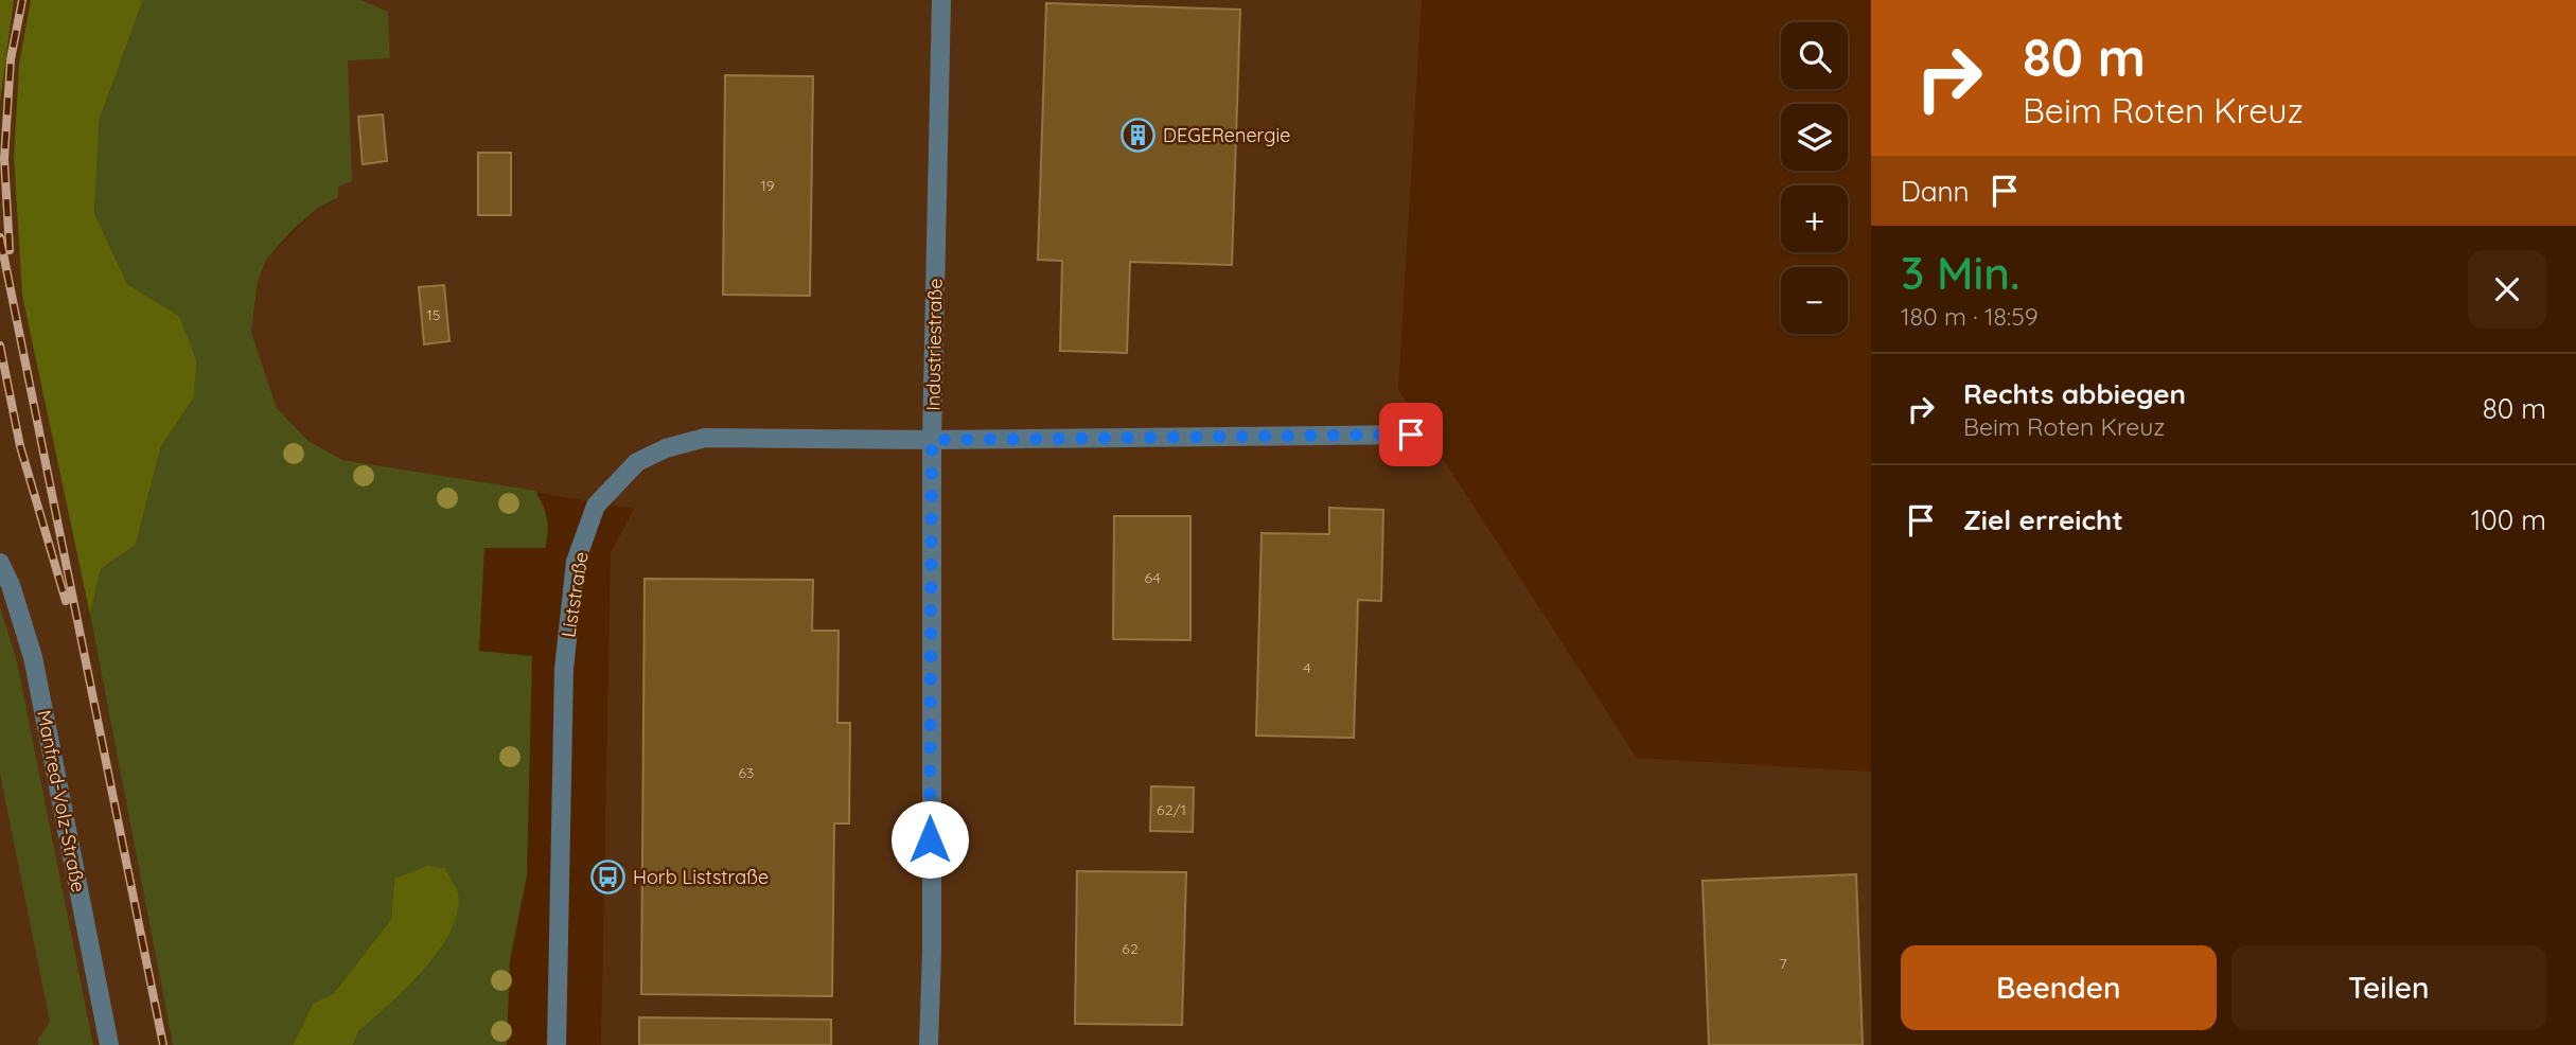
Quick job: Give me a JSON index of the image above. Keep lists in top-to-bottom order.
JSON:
{
  "streets": {
    "street": ["Industriestraße", "Liststraße", "Manfred-Volz-Straße"]
  },
  "crossings": [
    ["Industriestraße", "Liststraße"]
  ],
  "places": {
    "building": ["DEGERenergie"],
    "bus stop": ["Horb Liststraße"]
  },
  "house_numbers": [
    "19",
    "15",
    "64",
    "4",
    "63",
    "62/1",
    "62",
    "7"
  ],
  "page": {
    "turn": ["80 m", "Beim Roten Kreuz"],
    "map_buttons": ["+", "−"],
    "then": "Dann",
    "heading": ["3 Min.", "180 m · 18:59"],
    "list": [
      {
        "name": "Rechts abbiegen",
        "note": "Beim Roten Kreuz",
        "value": "80 m"
      },
      {
        "name": "Ziel erreicht",
        "value": "100 m"
      }
    ],
    "buttons": ["Beenden", "Teilen"]
  }
}
